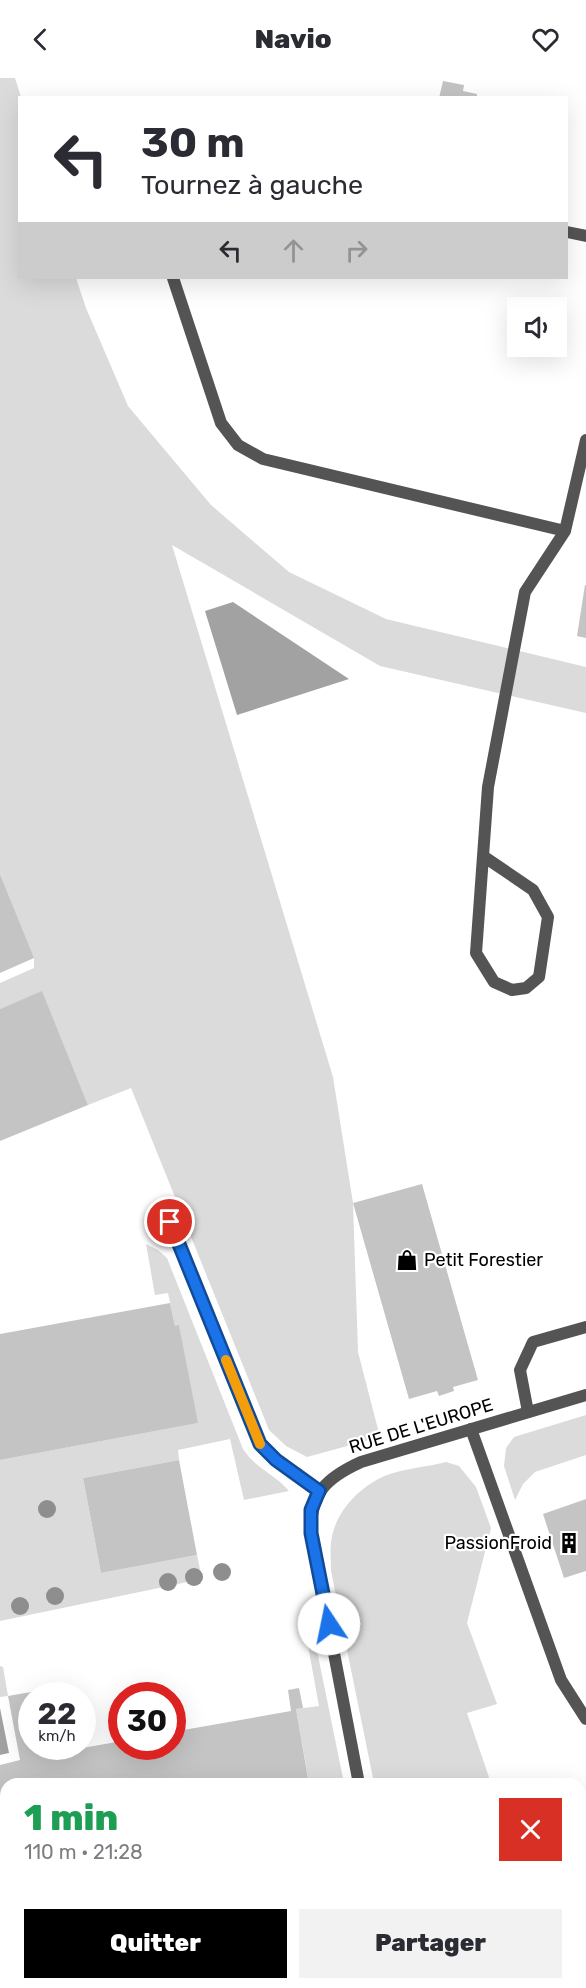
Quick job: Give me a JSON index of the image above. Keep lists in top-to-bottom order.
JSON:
{
  "streets": {
    "street": ["RUE DE L'EUROPE"]
  },
  "places": {
    "shop": ["Petit Forestier"],
    "building": ["PassionFroid"]
  },
  "page": {
    "header": "Navio",
    "turn": ["30 m", "Tournez à gauche"],
    "speed": "22 km/h",
    "limit": "30",
    "heading": ["1 min", "110 m · 21:28"],
    "buttons": ["Quitter", "Partager"]
  }
}
